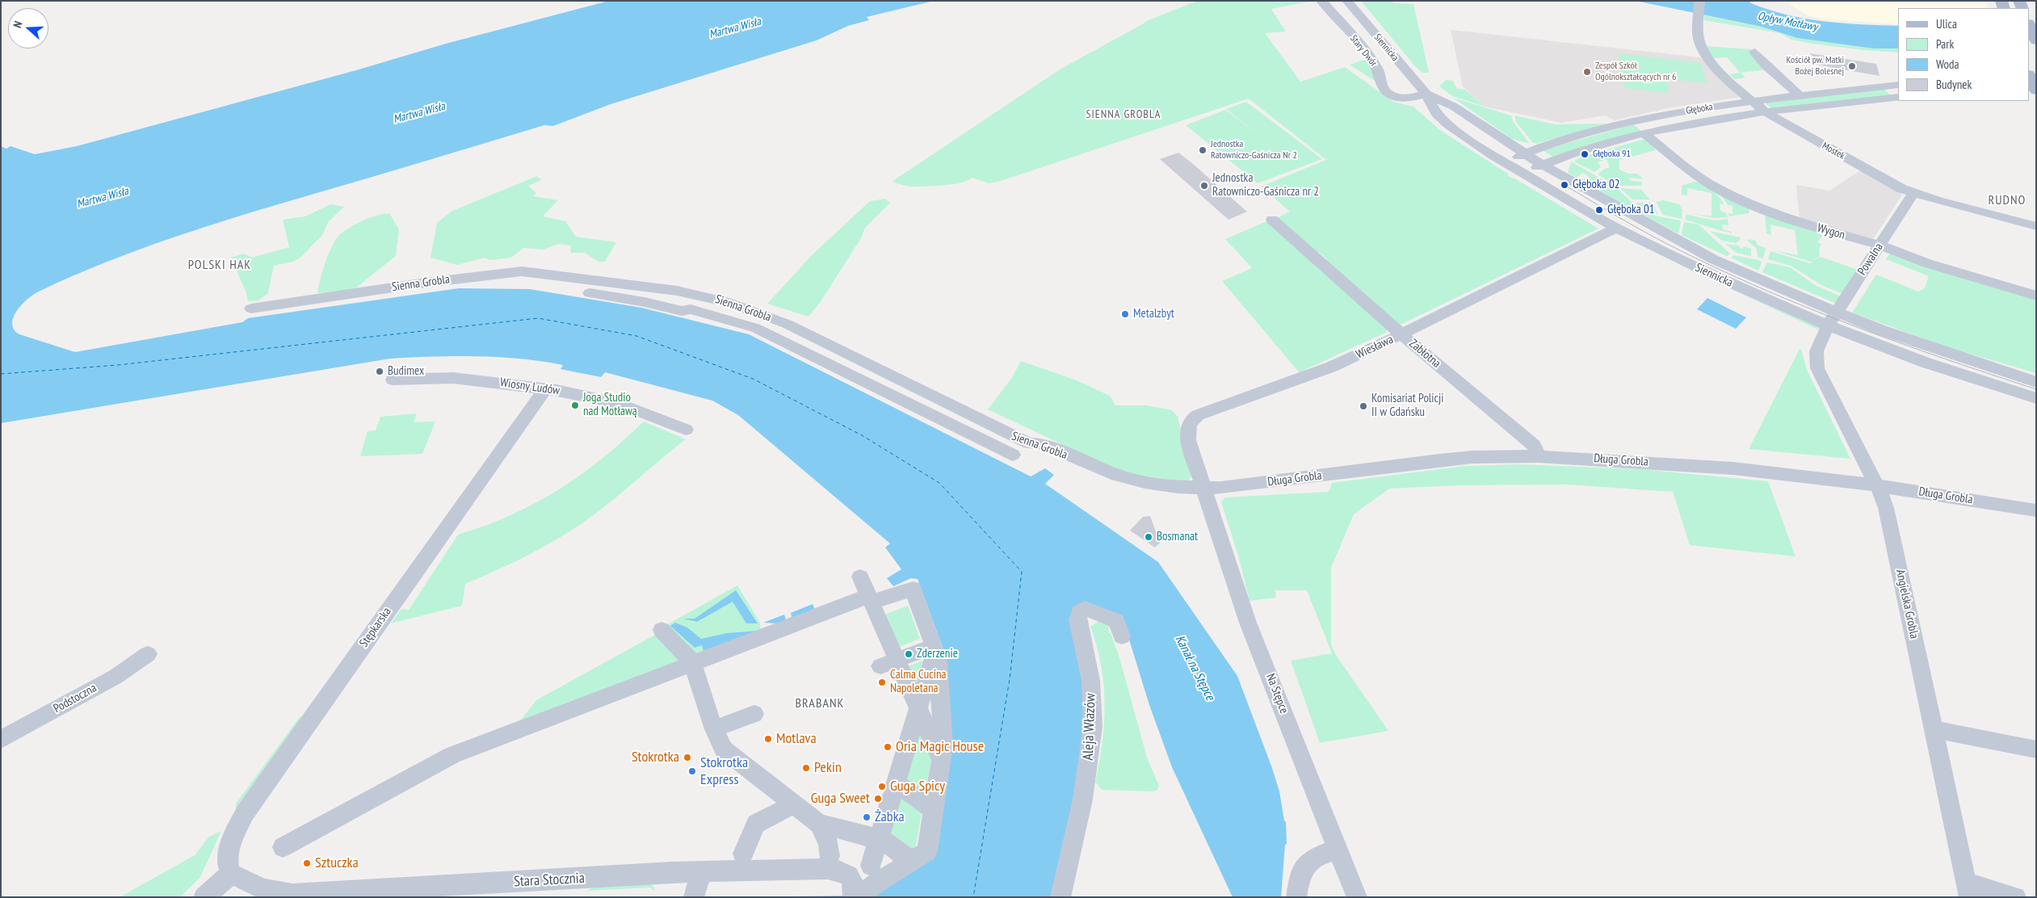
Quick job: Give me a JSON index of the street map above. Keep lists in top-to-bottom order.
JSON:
{
  "streets": {
    "street": [
      "Siennicka",
      "Stary Dwór",
      "Głęboka",
      "Mostek",
      "Wygon",
      "Powalna",
      "Sienna Grobla",
      "Wiesława",
      "Zabłotna",
      "Wiosny Ludów",
      "Długa Grobla",
      "Angielska Grobla",
      "Stępkarska",
      "Na Stępce",
      "Podstoczna",
      "Aleja Włazów",
      "Stara Stocznia"
    ]
  },
  "crossings": [
    ["Siennicka", "Stary Dwór"],
    ["Siennicka", "Głęboka"],
    ["Siennicka", "Powalna"],
    ["Siennicka", "Wiesława"],
    ["Siennicka", "Angielska Grobla"],
    ["Głęboka", "Mostek"],
    ["Głęboka", "Wygon"],
    ["Mostek", "Powalna"],
    ["Wygon", "Powalna"],
    ["Powalna", "Angielska Grobla"],
    ["Sienna Grobla", "Wiesława"],
    ["Sienna Grobla", "Długa Grobla"],
    ["Sienna Grobla", "Na Stępce"],
    ["Wiesława", "Zabłotna"],
    ["Wiesława", "Długa Grobla"],
    ["Wiesława", "Na Stępce"],
    ["Zabłotna", "Długa Grobla"],
    ["Wiosny Ludów", "Stępkarska"],
    ["Długa Grobla", "Angielska Grobla"],
    ["Długa Grobla", "Na Stępce"],
    ["Stępkarska", "Stara Stocznia"]
  ],
  "districts": [
    "SIENNA GROBLA",
    "RUDNO",
    "POLSKI HAK",
    "BRABANK"
  ],
  "water": ["Opływ Motławy", "Martwa Wisła", "Kanał na Stępce"],
  "places": [
    "Kościół pw. Matki Bożej Bolesnej",
    "Zespół Szkół Ogólnokształcących nr 6",
    "Jednostka Ratowniczo-Gaśnicza Nr 2",
    "Głęboka 91",
    "Głęboka 02",
    "Jednostka Ratowniczo-Gaśnicza nr 2",
    "Głęboka 01",
    "Metalzbyt",
    "Budimex",
    "Joga Studio nad Motławą",
    "Komisariat Policji II w Gdańsku",
    "Bosmanat",
    "Zderzenie",
    "Calma Cucina Napoletana",
    "Motlava",
    "Oria Magic House",
    "Stokrotka",
    "Pekin",
    "Stokrotka Express",
    "Guga Spicy",
    "Guga Sweet",
    "Żabka",
    "Sztuczka"
  ],
  "legend": [
    "Ulica",
    "Park",
    "Woda",
    "Budynek"
  ],
  "north": "left"
}
